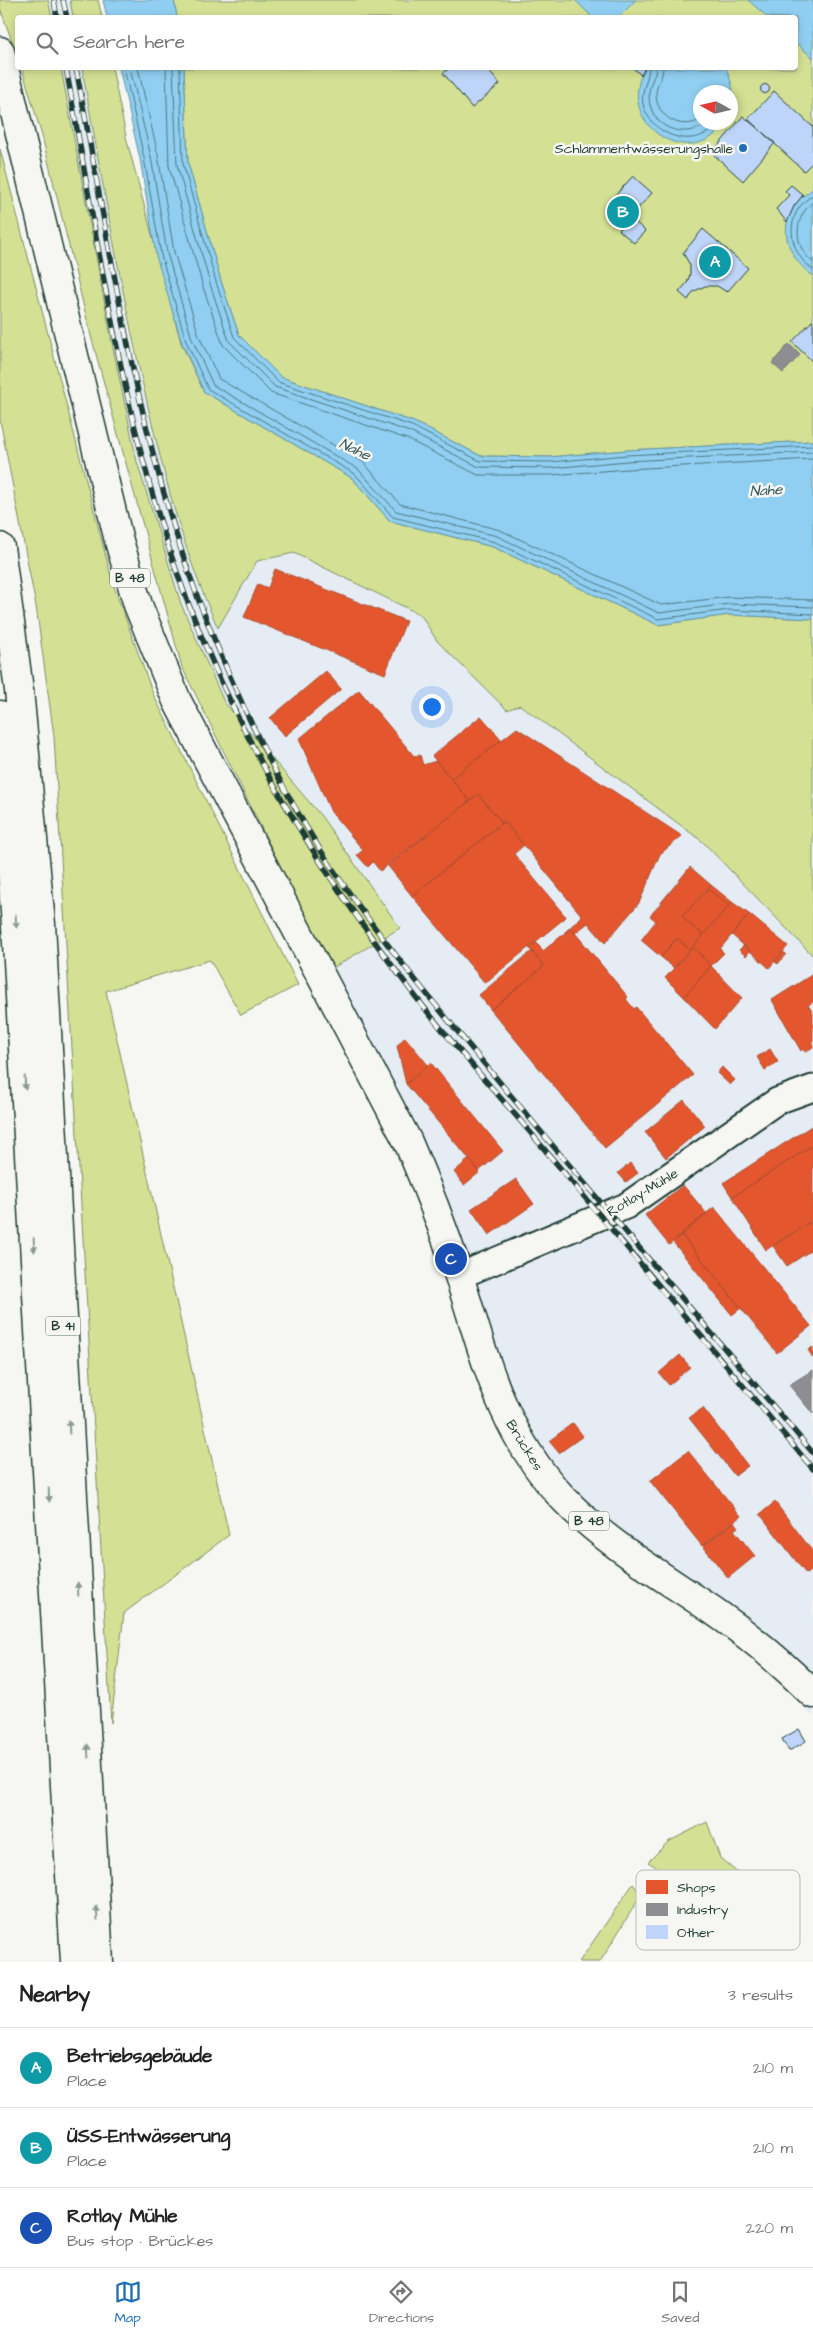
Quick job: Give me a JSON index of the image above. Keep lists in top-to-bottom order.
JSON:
{
  "streets": {
    "main road": ["B 48", "B 41", "Brückes"],
    "street": ["Rotlay-Mühle"]
  },
  "crossings": [
    ["Rotlay-Mühle", "Brückes"]
  ],
  "water": ["Nahe"],
  "places": ["Schlammentwässerungshalle"],
  "legend": ["Shops", "Industry", "Other"],
  "north": "left",
  "page": {
    "search": "Search here",
    "pins": ["B", "A", "C"],
    "heading": ["Nearby", "3 results"],
    "list": [
      {
        "mark": "A",
        "name": "Betriebsgebäude",
        "note": "Place",
        "value": "210 m"
      },
      {
        "mark": "B",
        "name": "ÜSS-Entwässerung",
        "note": "Place",
        "value": "210 m"
      },
      {
        "mark": "C",
        "name": "Rotlay Mühle",
        "note": "Bus stop · Brückes",
        "value": "220 m"
      }
    ],
    "nav": ["Map", "Directions", "Saved"]
  }
}
